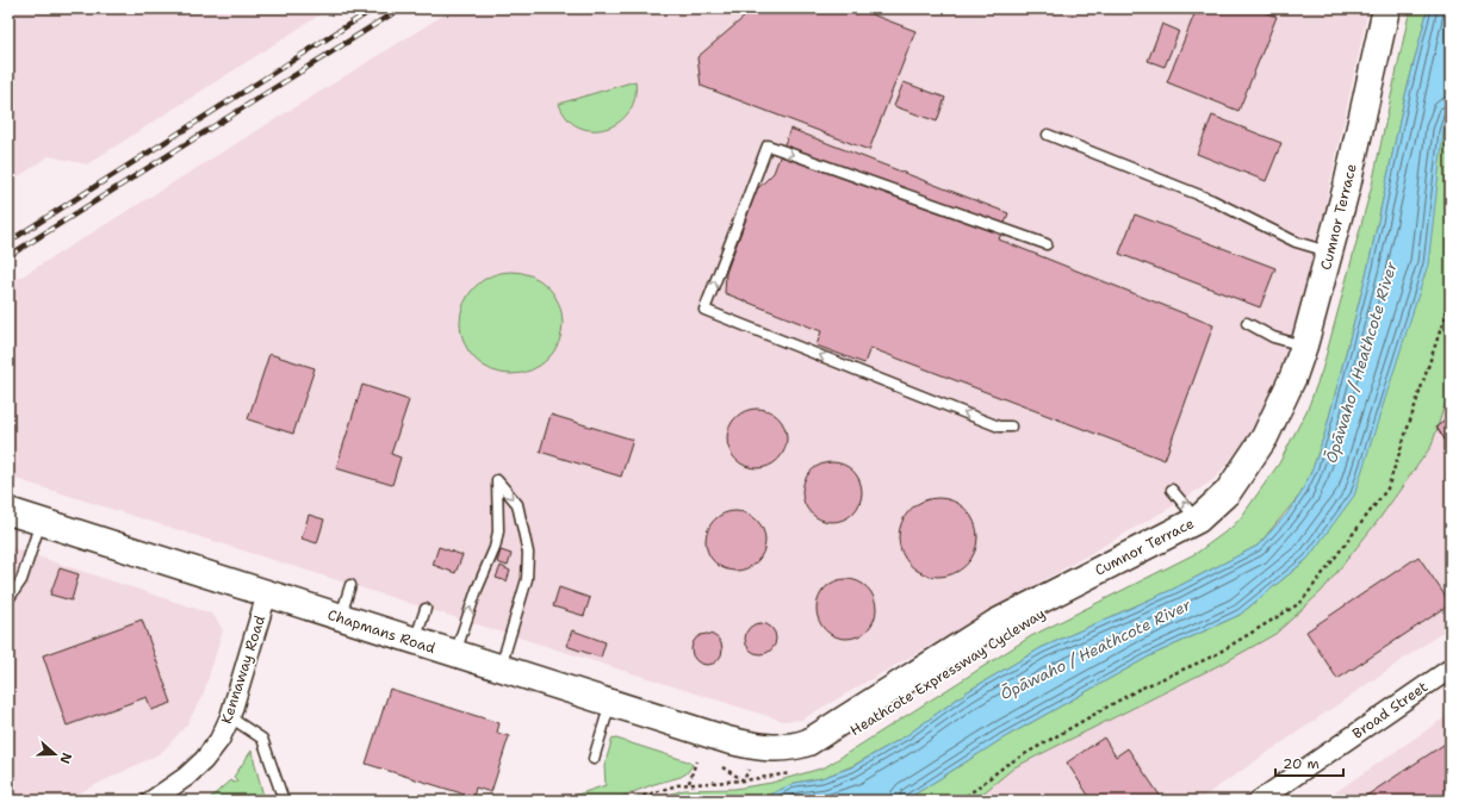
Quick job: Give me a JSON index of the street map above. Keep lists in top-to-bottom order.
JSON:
{
  "streets": {
    "street": [
      "Cumnor Terrace",
      "Chapmans Road",
      "Kennaway Road",
      "Broad Street"
    ]
  },
  "crossings": [
    ["Cumnor Terrace", "Chapmans Road"],
    ["Chapmans Road", "Kennaway Road"]
  ],
  "water": ["Ōpāwaho / Heathcote River"],
  "scale_bar": "20 m",
  "north": "right"
}
